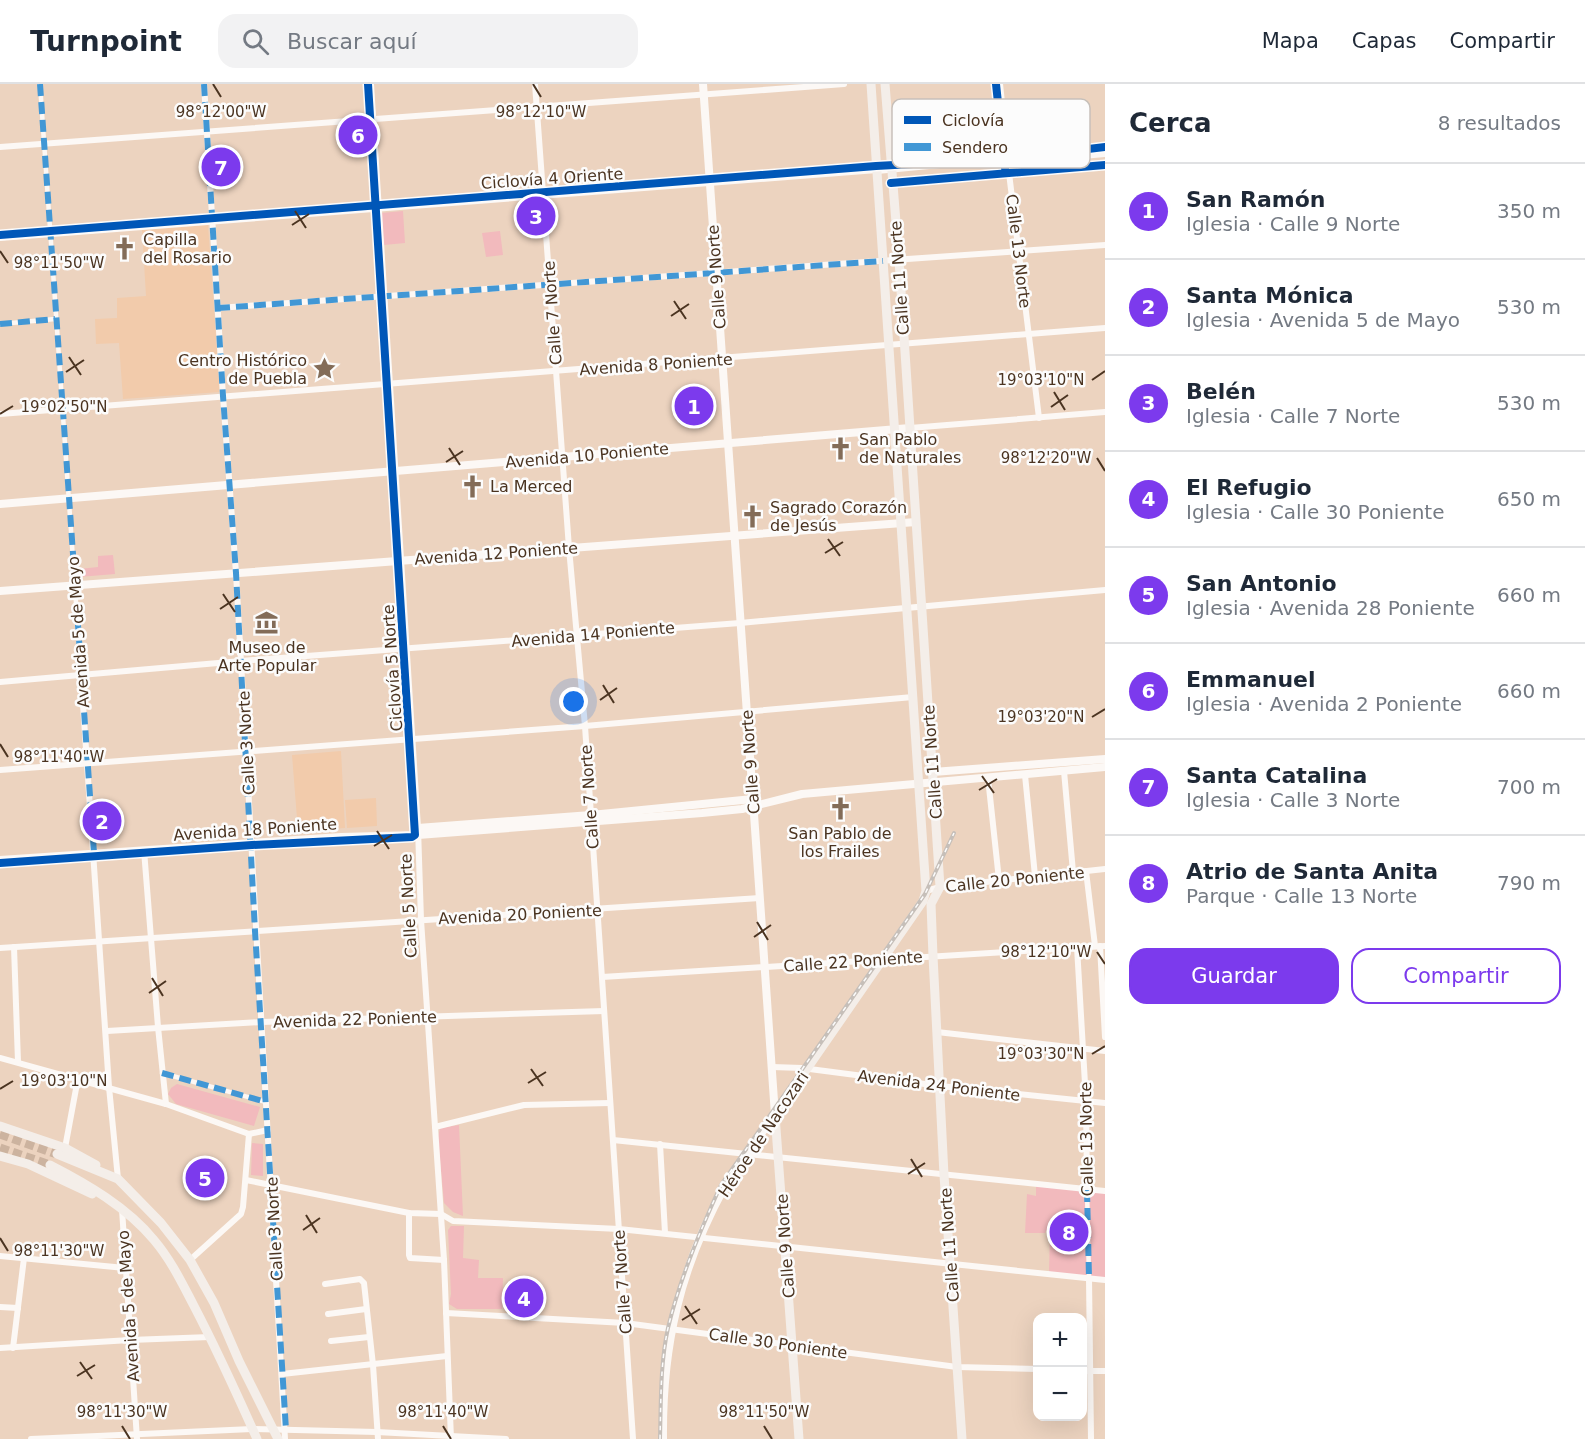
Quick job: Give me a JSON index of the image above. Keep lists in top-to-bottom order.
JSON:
{
  "streets": {
    "main road": [
      "Calle 13 Norte",
      "Calle 9 Norte",
      "Calle 11 Norte",
      "Avenida 10 Poniente",
      "Avenida 12 Poniente",
      "Héroe de Nacozari"
    ],
    "street": [
      "Calle 7 Norte",
      "Avenida 8 Poniente",
      "Avenida 5 de Mayo",
      "Avenida 14 Poniente",
      "Calle 3 Norte",
      "Avenida 18 Poniente",
      "Calle 20 Poniente",
      "Calle 5 Norte",
      "Avenida 20 Poniente",
      "Calle 22 Poniente",
      "Avenida 22 Poniente",
      "Avenida 24 Poniente",
      "Calle 30 Poniente"
    ],
    "cycle path": ["Ciclovía 4 Oriente", "Ciclovía 5 Norte"]
  },
  "crossings": [
    ["Calle 13 Norte", "Avenida 8 Poniente"],
    ["Calle 13 Norte", "Avenida 10 Poniente"],
    ["Calle 13 Norte", "Calle 22 Poniente"],
    ["Calle 13 Norte", "Avenida 24 Poniente"],
    ["Calle 9 Norte", "Avenida 8 Poniente"],
    ["Calle 9 Norte", "Avenida 10 Poniente"],
    ["Calle 9 Norte", "Avenida 12 Poniente"],
    ["Calle 9 Norte", "Avenida 14 Poniente"],
    ["Calle 9 Norte", "Avenida 18 Poniente"],
    ["Calle 9 Norte", "Avenida 20 Poniente"],
    ["Calle 9 Norte", "Calle 22 Poniente"],
    ["Calle 9 Norte", "Avenida 24 Poniente"],
    ["Calle 9 Norte", "Héroe de Nacozari"],
    ["Calle 9 Norte", "Calle 30 Poniente"],
    ["Calle 11 Norte", "Avenida 8 Poniente"],
    ["Calle 11 Norte", "Avenida 10 Poniente"],
    ["Calle 11 Norte", "Avenida 12 Poniente"],
    ["Calle 11 Norte", "Avenida 14 Poniente"],
    ["Calle 11 Norte", "Avenida 18 Poniente"],
    ["Calle 11 Norte", "Calle 20 Poniente"],
    ["Calle 11 Norte", "Calle 22 Poniente"],
    ["Calle 11 Norte", "Avenida 24 Poniente"],
    ["Calle 11 Norte", "Héroe de Nacozari"],
    ["Calle 11 Norte", "Calle 30 Poniente"],
    ["Calle 7 Norte", "Avenida 8 Poniente"],
    ["Calle 7 Norte", "Avenida 10 Poniente"],
    ["Calle 7 Norte", "Avenida 12 Poniente"],
    ["Calle 7 Norte", "Avenida 14 Poniente"],
    ["Calle 7 Norte", "Avenida 18 Poniente"],
    ["Calle 7 Norte", "Avenida 20 Poniente"],
    ["Calle 7 Norte", "Calle 22 Poniente"],
    ["Calle 7 Norte", "Avenida 22 Poniente"],
    ["Calle 7 Norte", "Calle 30 Poniente"],
    ["Avenida 8 Poniente", "Avenida 5 de Mayo"],
    ["Avenida 8 Poniente", "Calle 3 Norte"],
    ["Avenida 8 Poniente", "Calle 5 Norte"],
    ["Avenida 10 Poniente", "Avenida 5 de Mayo"],
    ["Avenida 10 Poniente", "Calle 3 Norte"],
    ["Avenida 10 Poniente", "Calle 5 Norte"],
    ["Avenida 12 Poniente", "Avenida 5 de Mayo"],
    ["Avenida 12 Poniente", "Calle 3 Norte"],
    ["Avenida 12 Poniente", "Calle 5 Norte"],
    ["Avenida 5 de Mayo", "Avenida 14 Poniente"],
    ["Avenida 5 de Mayo", "Avenida 18 Poniente"],
    ["Avenida 5 de Mayo", "Avenida 20 Poniente"],
    ["Avenida 5 de Mayo", "Avenida 22 Poniente"],
    ["Avenida 14 Poniente", "Calle 3 Norte"],
    ["Avenida 14 Poniente", "Calle 5 Norte"],
    ["Calle 3 Norte", "Avenida 18 Poniente"],
    ["Calle 3 Norte", "Avenida 20 Poniente"],
    ["Calle 3 Norte", "Avenida 22 Poniente"],
    ["Avenida 18 Poniente", "Calle 5 Norte"],
    ["Calle 20 Poniente", "Héroe de Nacozari"],
    ["Calle 5 Norte", "Avenida 20 Poniente"],
    ["Calle 5 Norte", "Avenida 22 Poniente"],
    ["Calle 5 Norte", "Calle 30 Poniente"],
    ["Calle 22 Poniente", "Héroe de Nacozari"],
    ["Avenida 24 Poniente", "Héroe de Nacozari"],
    ["Héroe de Nacozari", "Calle 30 Poniente"]
  ],
  "places": {
    "church": [
      "Capilla del Rosario",
      "San Pablo de Naturales",
      "La Merced",
      "Sagrado Corazón de Jesús",
      "San Pablo de los Frailes"
    ],
    "place": ["Centro Histórico de Puebla"],
    "museum": ["Museo de Arte Popular"]
  },
  "legend": ["Ciclovía", "Sendero"],
  "page": {
    "header": "Turnpoint",
    "search": "Buscar aquí",
    "nav": ["Mapa", "Capas", "Compartir"],
    "heading": ["Cerca", "8 resultados"],
    "pins": [
      "6",
      "7",
      "3",
      "1",
      "2",
      "5",
      "8",
      "4"
    ],
    "list": [
      {
        "mark": "1",
        "name": "San Ramón",
        "note": "Iglesia · Calle 9 Norte",
        "value": "350 m"
      },
      {
        "mark": "2",
        "name": "Santa Mónica",
        "note": "Iglesia · Avenida 5 de Mayo",
        "value": "530 m"
      },
      {
        "mark": "3",
        "name": "Belén",
        "note": "Iglesia · Calle 7 Norte",
        "value": "530 m"
      },
      {
        "mark": "4",
        "name": "El Refugio",
        "note": "Iglesia · Calle 30 Poniente",
        "value": "650 m"
      },
      {
        "mark": "5",
        "name": "San Antonio",
        "note": "Iglesia · Avenida 28 Poniente",
        "value": "660 m"
      },
      {
        "mark": "6",
        "name": "Emmanuel",
        "note": "Iglesia · Avenida 2 Poniente",
        "value": "660 m"
      },
      {
        "mark": "7",
        "name": "Santa Catalina",
        "note": "Iglesia · Calle 3 Norte",
        "value": "700 m"
      },
      {
        "mark": "8",
        "name": "Atrio de Santa Anita",
        "note": "Parque · Calle 13 Norte",
        "value": "790 m"
      }
    ],
    "buttons": ["Guardar", "Compartir"],
    "map_buttons": ["+", "−"]
  },
  "coordinates": [
    "98°12'00\"W",
    "98°12'10\"W",
    "98°11'50\"W",
    "19°03'10\"N",
    "19°02'50\"N",
    "98°12'20\"W",
    "19°03'20\"N",
    "98°11'40\"W",
    "19°03'30\"N",
    "98°11'30\"W"
  ]
}
